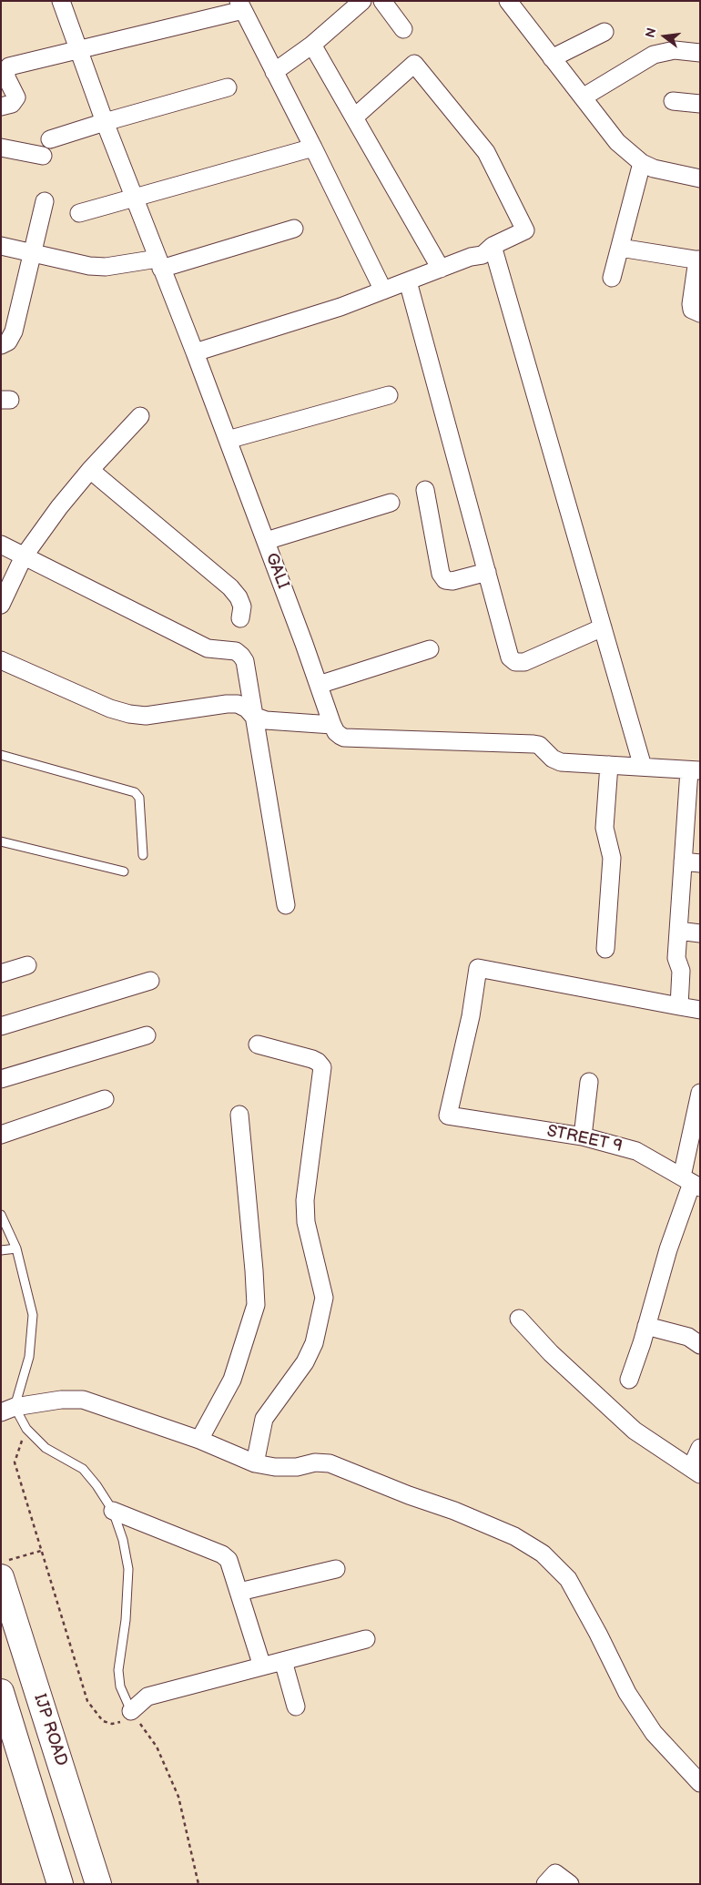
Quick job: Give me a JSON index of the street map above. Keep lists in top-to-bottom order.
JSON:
{
  "streets": {
    "highway": ["IJP ROAD"],
    "street": ["GALI", "STREET 9"]
  },
  "north": "left"
}
